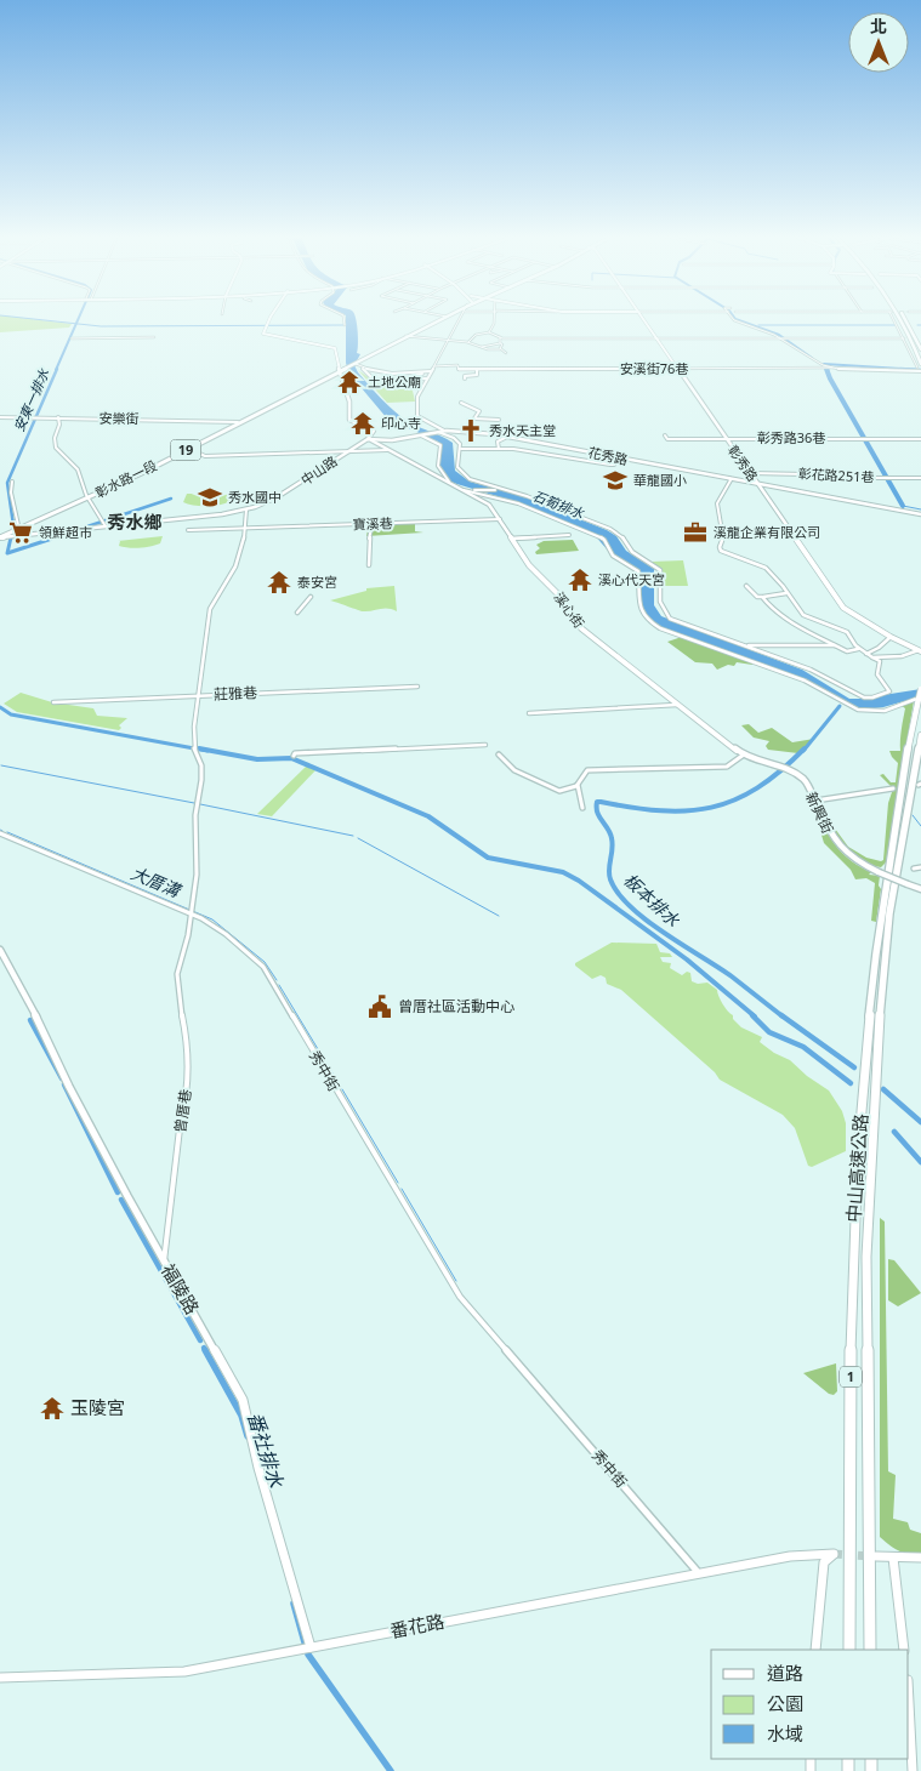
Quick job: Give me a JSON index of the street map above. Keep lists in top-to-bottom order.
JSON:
{
  "streets": {
    "highway": ["中山高速公路", "1"],
    "main road": ["19", "彰水路一段"],
    "street": [
      "安溪街76巷",
      "安樂街",
      "彰秀路36巷",
      "花秀路",
      "彰秀路",
      "中山路",
      "彰花路251巷",
      "寶溪巷",
      "溪心街",
      "莊雅巷",
      "新興街",
      "秀中街",
      "曾厝巷",
      "福陵路",
      "番花路"
    ]
  },
  "crossings": [
    ["安溪街76巷", "彰秀路"],
    ["安樂街", "彰水路一段"],
    ["彰秀路36巷", "彰秀路"],
    ["19", "彰水路一段"],
    ["19", "溪心街"],
    ["花秀路", "彰秀路"],
    ["花秀路", "中山路"],
    ["彰秀路", "彰花路251巷"],
    ["中山路", "彰水路一段"],
    ["中山路", "溪心街"],
    ["彰水路一段", "溪心街"],
    ["寶溪巷", "溪心街"],
    ["溪心街", "新興街"],
    ["秀中街", "曾厝巷"],
    ["秀中街", "番花路"],
    ["曾厝巷", "福陵路"],
    ["福陵路", "番花路"]
  ],
  "districts": ["秀水鄉"],
  "water": [
    "安東一排水",
    "石筍排水",
    "大厝溝",
    "板本排水",
    "番社排水"
  ],
  "places": {
    "temple": [
      "土地公廟",
      "印心寺",
      "溪心代天宮",
      "泰安宮",
      "玉陵宮"
    ],
    "church": ["秀水天主堂"],
    "school or university": ["華龍國小", "秀水國中"],
    "supermarket": ["領鮮超市"],
    "office": ["溪龍企業有限公司"],
    "public building": ["曾厝社區活動中心"]
  },
  "legend": ["道路", "公園", "水域"],
  "north": "top"
}
